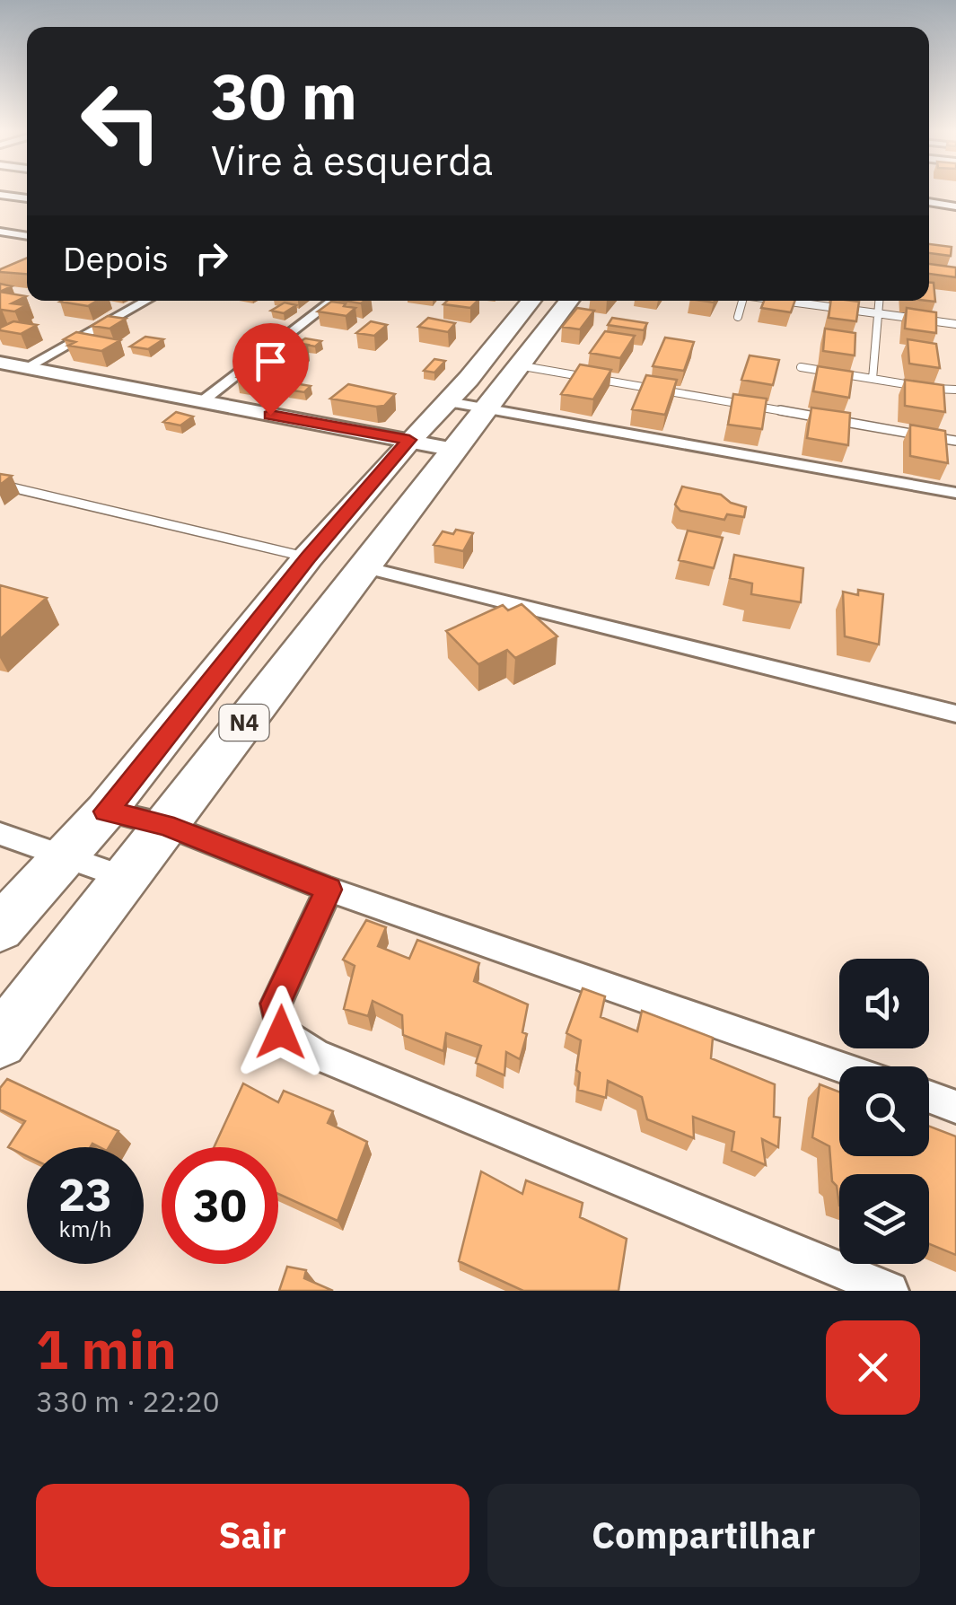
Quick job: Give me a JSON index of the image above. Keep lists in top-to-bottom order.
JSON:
{
  "streets": {
    "highway": ["N4"]
  },
  "page": {
    "turn": ["30 m", "Vire à esquerda"],
    "then": "Depois",
    "speed": "23 km/h",
    "limit": "30",
    "heading": ["1 min", "330 m · 22:20"],
    "buttons": ["Sair", "Compartilhar"]
  }
}
